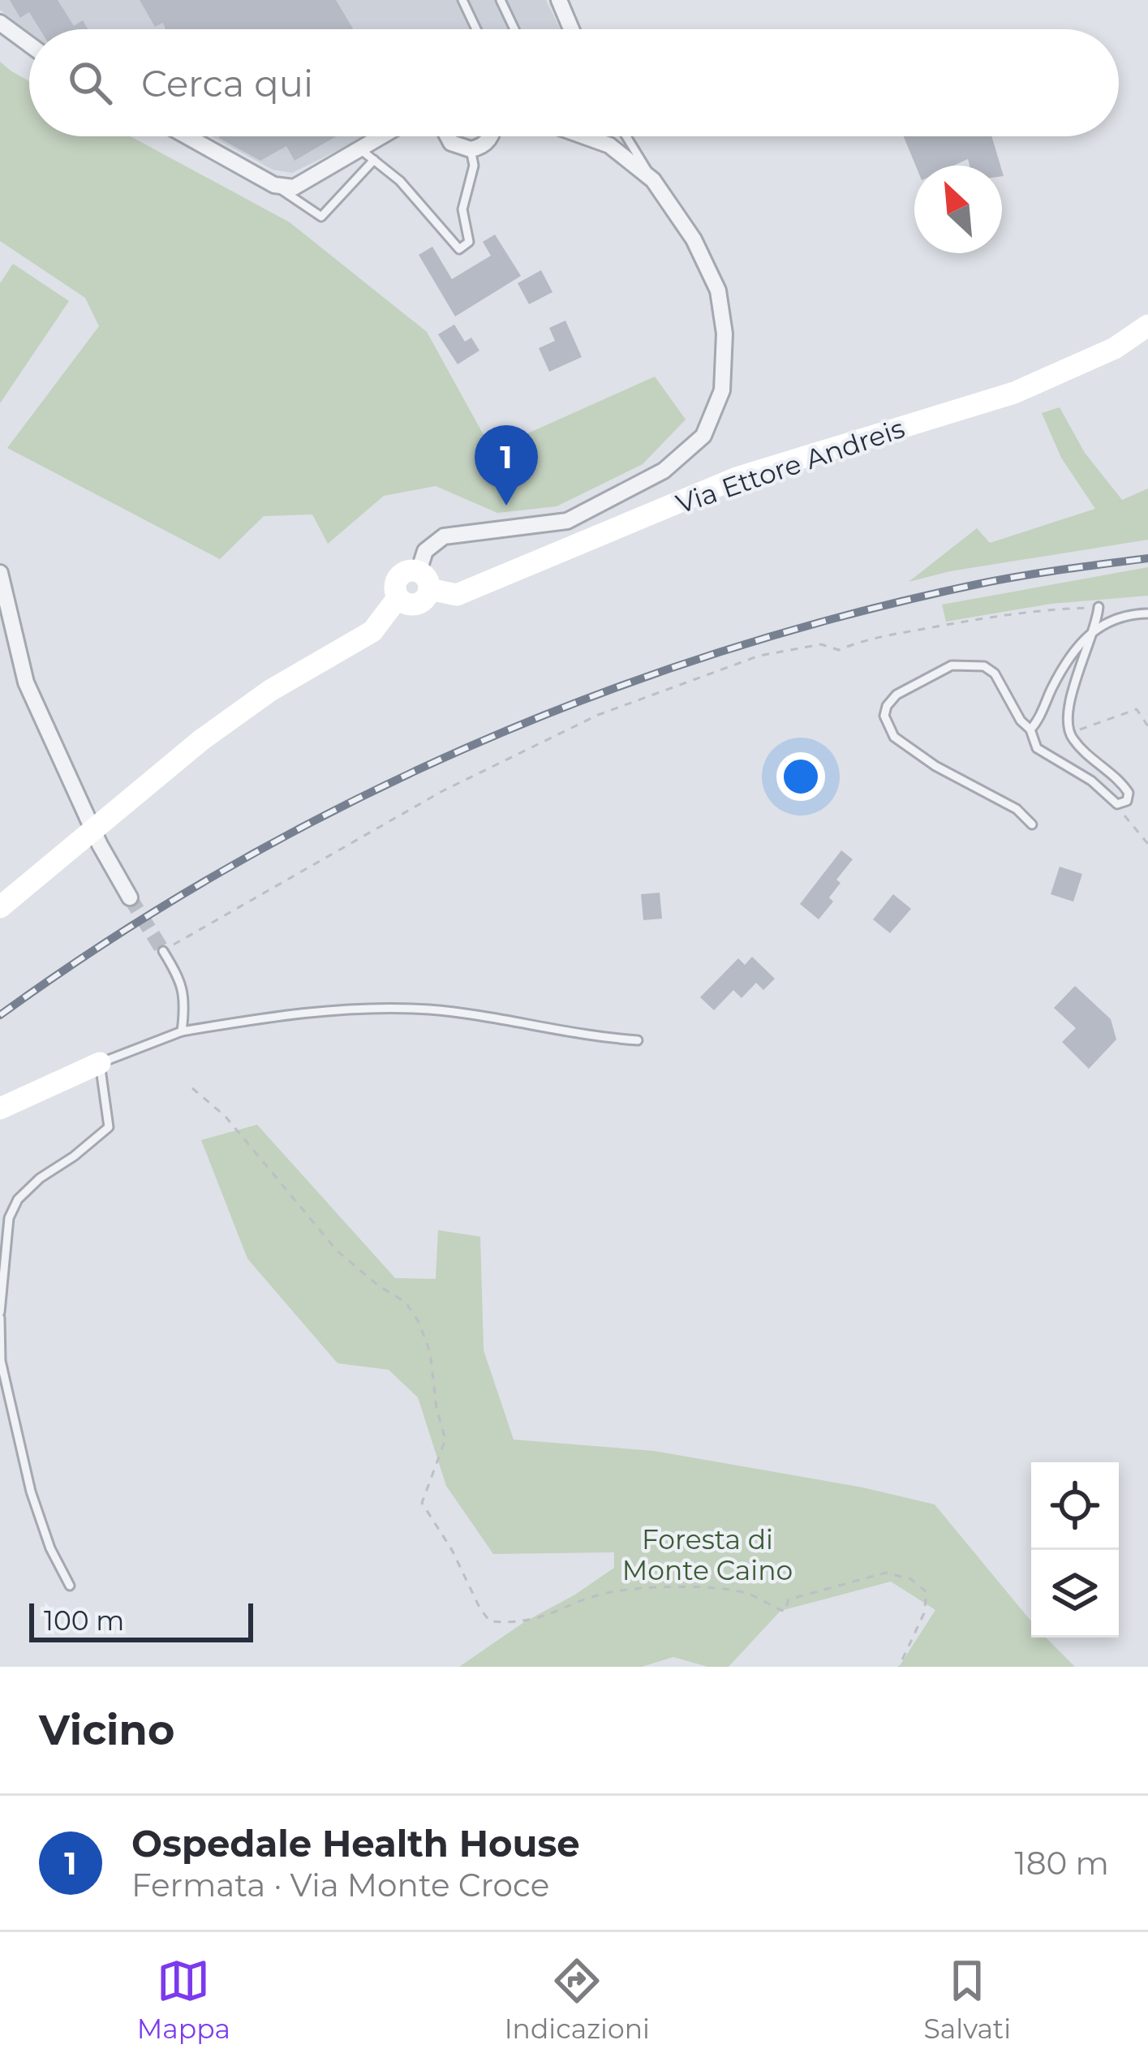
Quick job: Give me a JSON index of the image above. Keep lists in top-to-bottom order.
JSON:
{
  "streets": {
    "street": ["Via Ettore Andreis"]
  },
  "parks": ["Foresta di Monte Caino"],
  "scale_bar": "100 m",
  "north": "top left",
  "page": {
    "search": "Cerca qui",
    "pins": "1",
    "scale": "100 m",
    "heading": "Vicino",
    "list": [
      {
        "mark": "1",
        "name": "Ospedale Health House",
        "note": "Fermata · Via Monte Croce",
        "value": "180 m"
      }
    ],
    "nav": ["Mappa", "Indicazioni", "Salvati"]
  }
}
